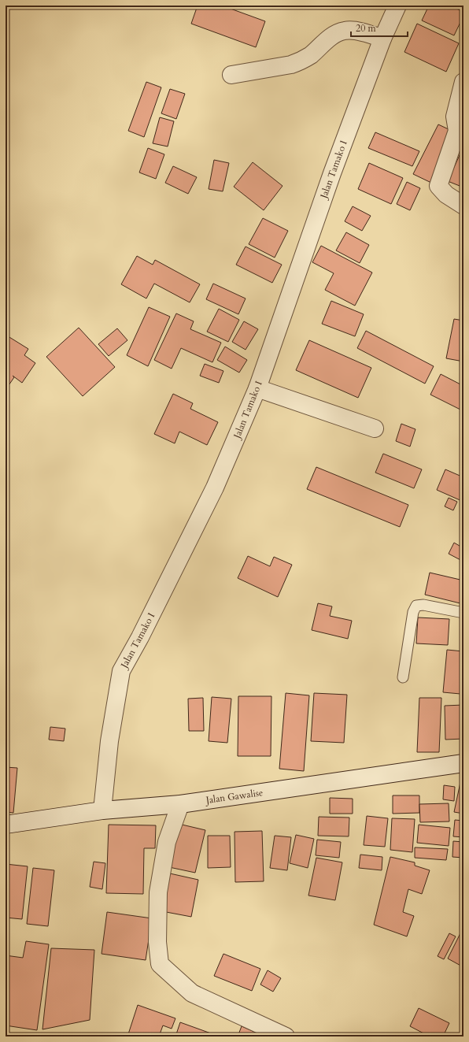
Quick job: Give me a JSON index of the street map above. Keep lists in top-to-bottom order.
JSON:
{
  "streets": {
    "street": ["Jalan Tamako I", "Jalan Gawalise"]
  },
  "crossings": [
    ["Jalan Tamako I", "Jalan Gawalise"]
  ],
  "scale_bar": "20 m"
}
